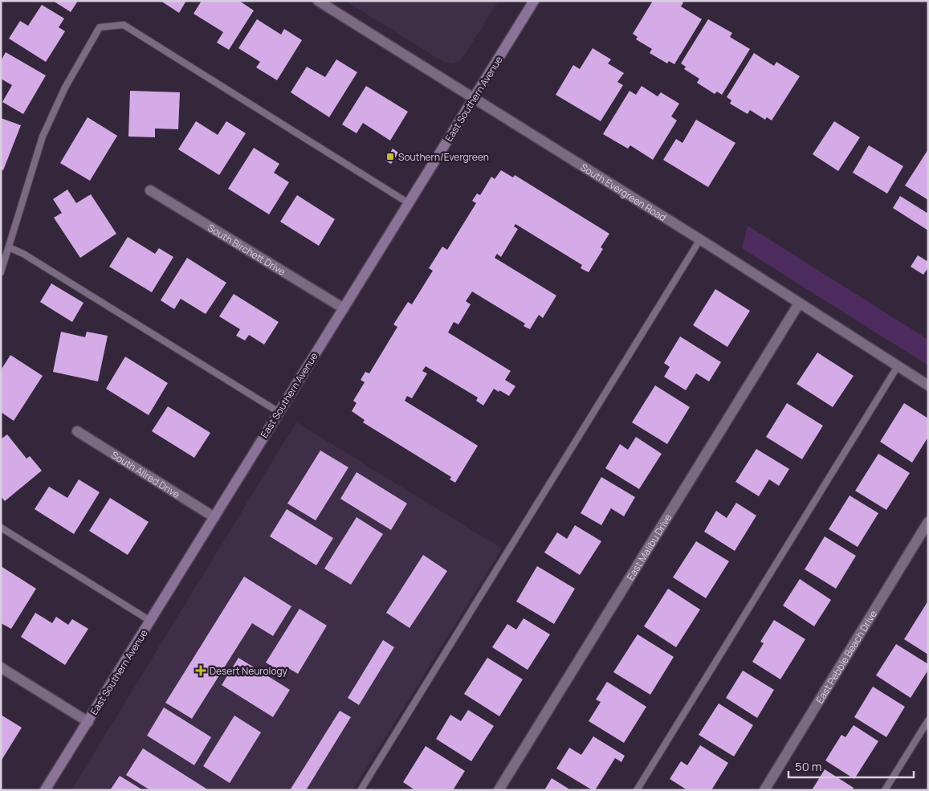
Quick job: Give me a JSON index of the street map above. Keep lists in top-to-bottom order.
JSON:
{
  "streets": {
    "main road": ["East Southern Avenue"],
    "street": [
      "South Evergreen Road",
      "South Birchett Drive",
      "South Allred Drive",
      "East Malibu Drive",
      "East Pebble Beach Drive"
    ]
  },
  "crossings": [
    ["East Southern Avenue", "South Evergreen Road"],
    ["East Southern Avenue", "South Birchett Drive"],
    ["East Southern Avenue", "South Allred Drive"],
    ["South Evergreen Road", "East Malibu Drive"]
  ],
  "places": {
    "transit": ["Southern/Evergreen"],
    "health": ["Desert Neurology"]
  },
  "scale_bar": "50 m"
}
